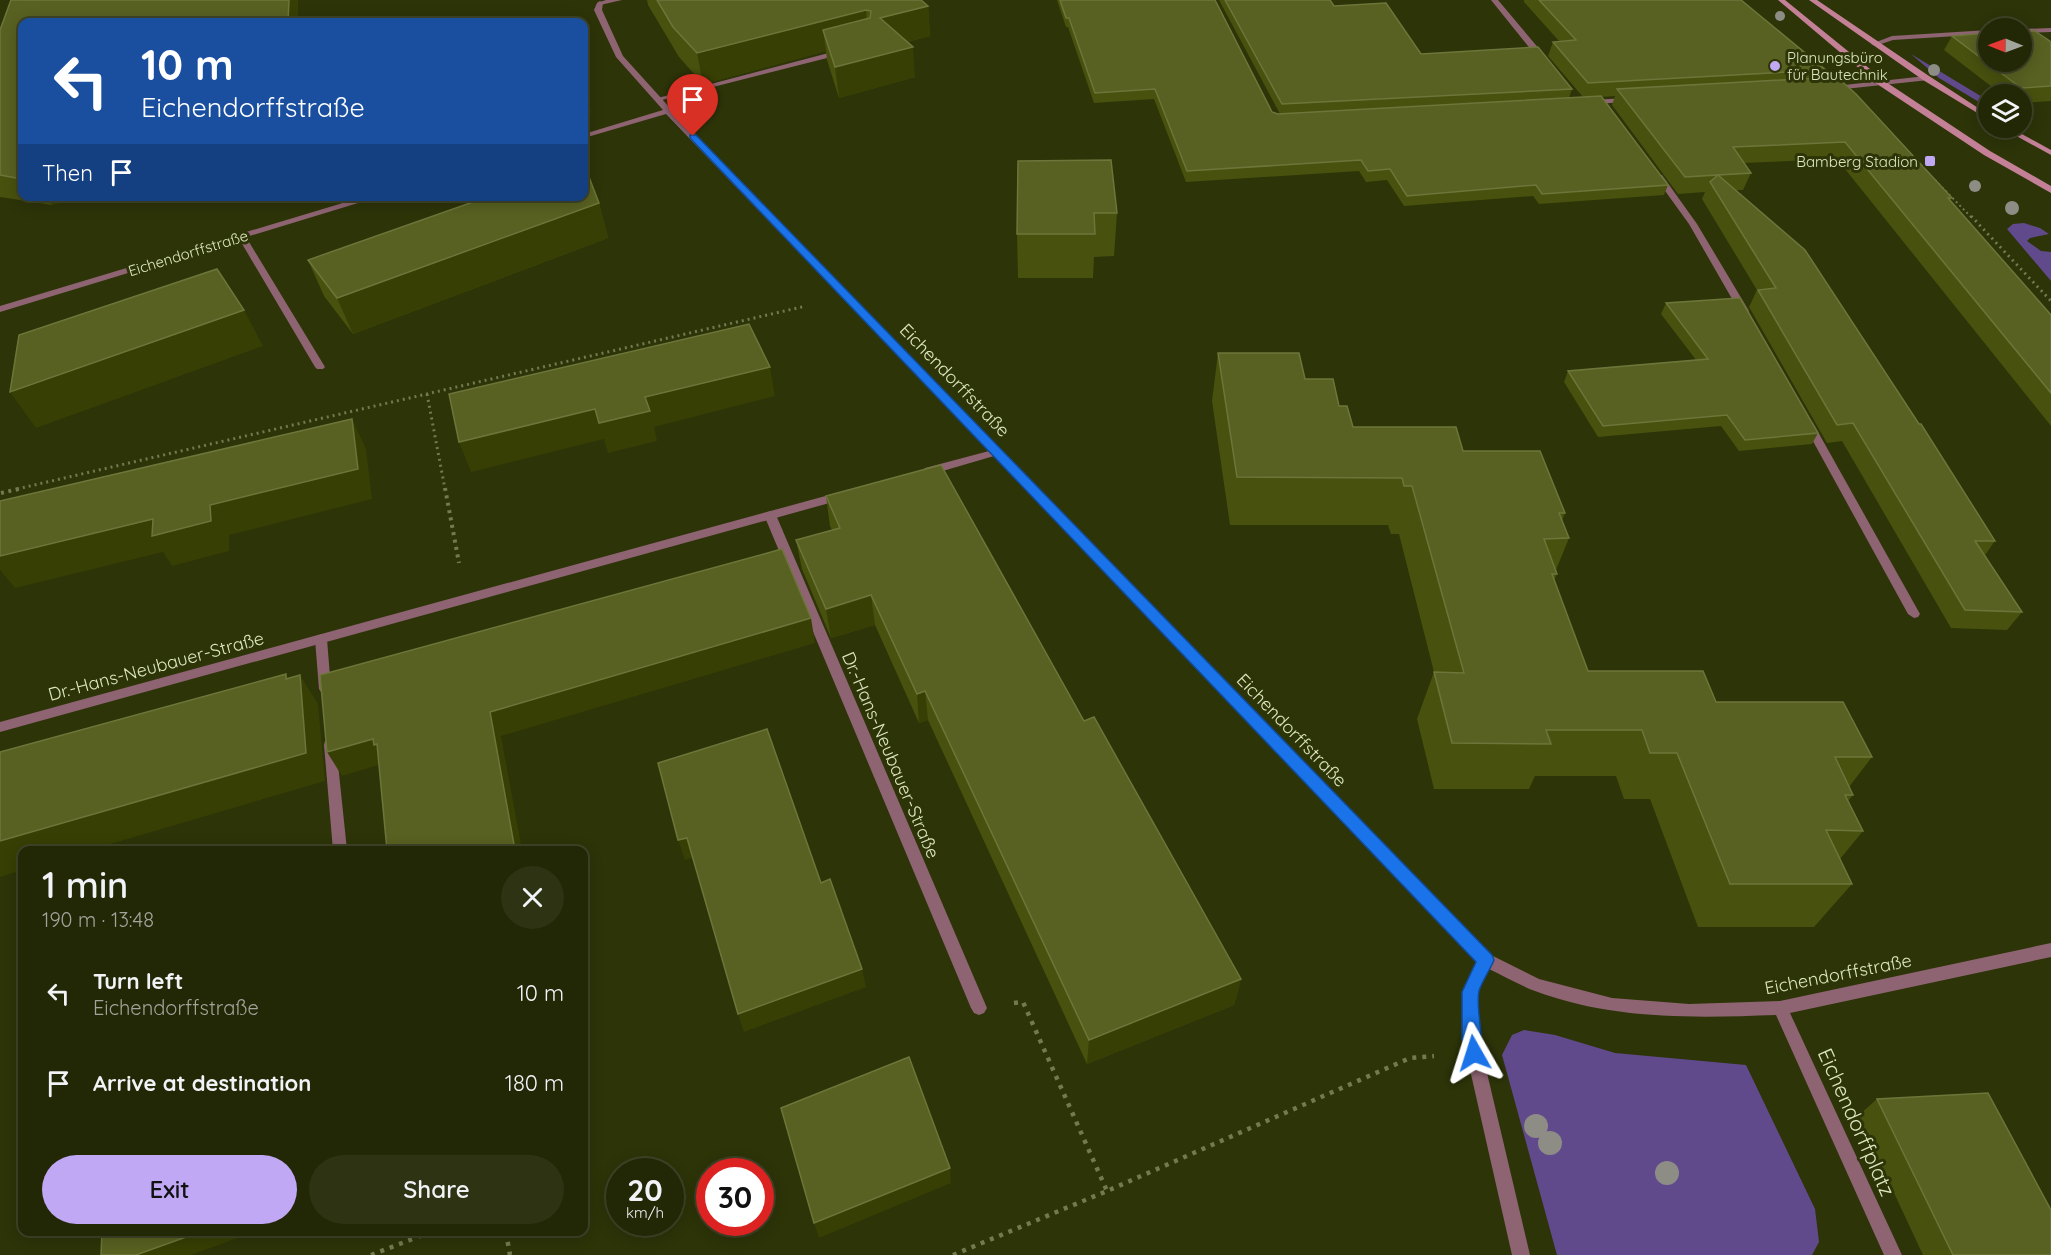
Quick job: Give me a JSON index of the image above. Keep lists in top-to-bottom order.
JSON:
{
  "streets": {
    "street": ["Eichendorffstraße", "Dr.-Hans-Neubauer-Straße", "Eichendorffplatz"]
  },
  "crossings": [
    ["Eichendorffstraße", "Eichendorffplatz"]
  ],
  "places": {
    "other": ["Planungsbüro für Bautechnik"],
    "transit": ["Bamberg Stadion"]
  },
  "north": "left",
  "page": {
    "turn": ["10 m", "Eichendorffstraße"],
    "then": "Then",
    "heading": ["1 min", "190 m · 13:48"],
    "list": [
      {
        "name": "Turn left",
        "note": "Eichendorffstraße",
        "value": "10 m"
      },
      {
        "name": "Arrive at destination",
        "value": "180 m"
      }
    ],
    "buttons": ["Exit", "Share"],
    "speed": "20 km/h",
    "limit": "30"
  }
}
